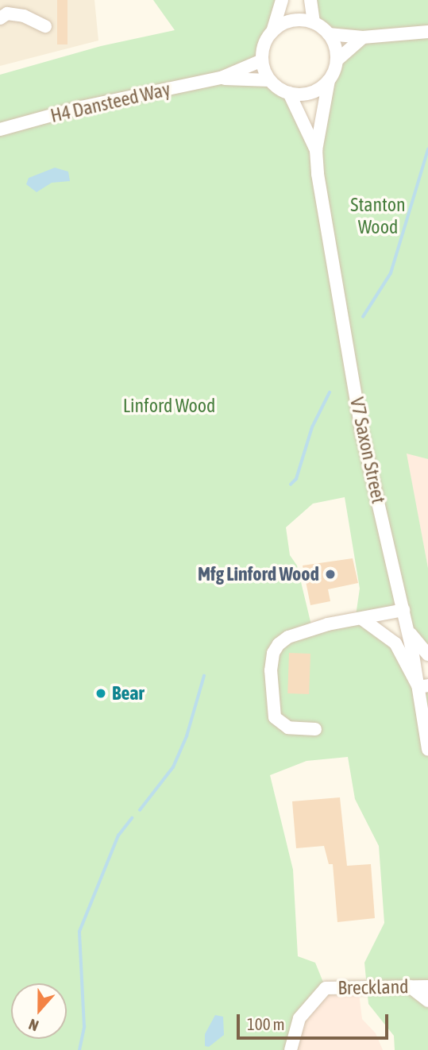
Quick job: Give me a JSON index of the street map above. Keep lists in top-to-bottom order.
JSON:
{
  "streets": {
    "street": ["H4 Dansteed Way", "V7 Saxon Street", "Breckland"]
  },
  "crossings": [
    ["H4 Dansteed Way", "V7 Saxon Street"]
  ],
  "parks": ["Stanton Wood", "Linford Wood"],
  "places": ["Mfg Linford Wood", "Bear"],
  "scale_bar": "100 m",
  "north": "bottom"
}
